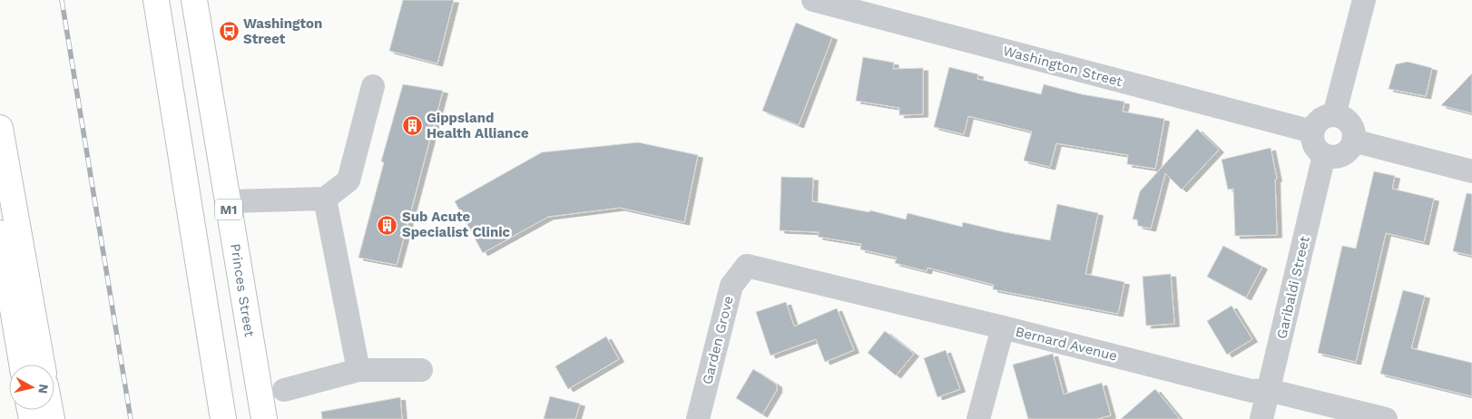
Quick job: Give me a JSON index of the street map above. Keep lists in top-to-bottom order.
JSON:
{
  "streets": {
    "main road": ["M1", "Princes Street"],
    "street": [
      "Washington Street",
      "Garibaldi Street",
      "Garden Grove",
      "Bernard Avenue"
    ]
  },
  "crossings": [
    ["Washington Street", "Garibaldi Street"],
    ["Garibaldi Street", "Bernard Avenue"],
    ["Garden Grove", "Bernard Avenue"]
  ],
  "places": {
    "bus stop": ["Washington Street"],
    "building": ["Gippsland Health Alliance", "Sub Acute Specialist Clinic"]
  },
  "north": "right"
}
